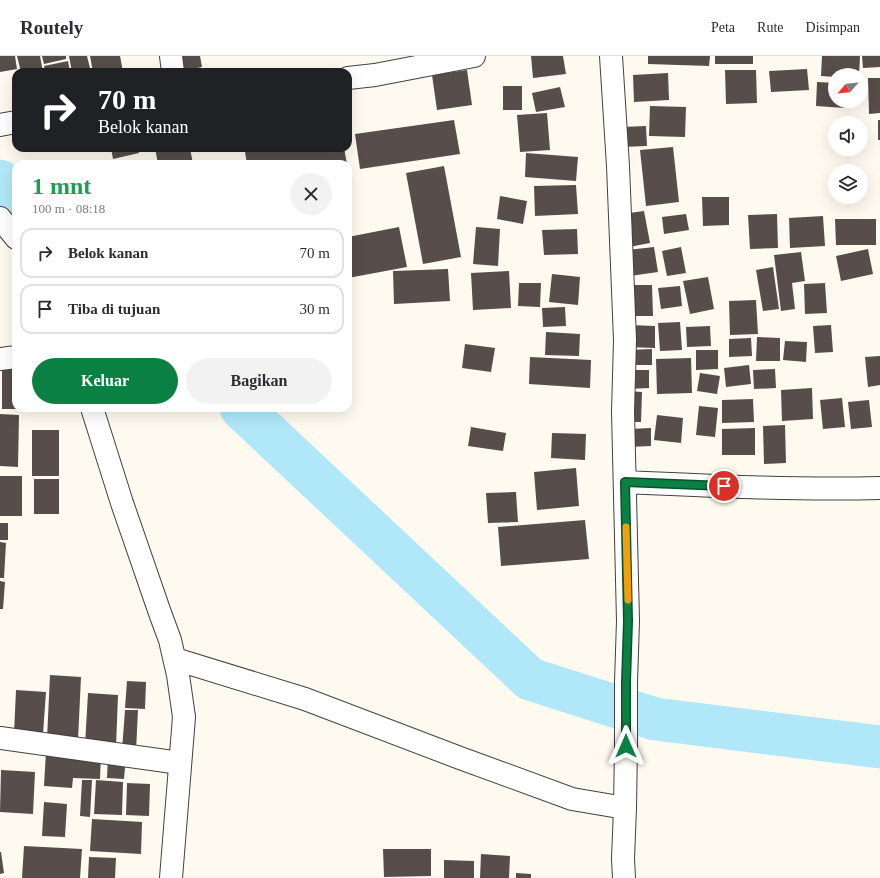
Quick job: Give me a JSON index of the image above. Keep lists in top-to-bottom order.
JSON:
{
  "north": "bottom left",
  "page": {
    "header": "Routely",
    "nav": ["Peta", "Rute", "Disimpan"],
    "turn": ["70 m", "Belok kanan"],
    "heading": ["1 mnt", "100 m · 08:18"],
    "list": [
      {
        "name": "Belok kanan",
        "value": "70 m"
      },
      {
        "name": "Tiba di tujuan",
        "value": "30 m"
      }
    ],
    "buttons": ["Keluar", "Bagikan"]
  }
}
